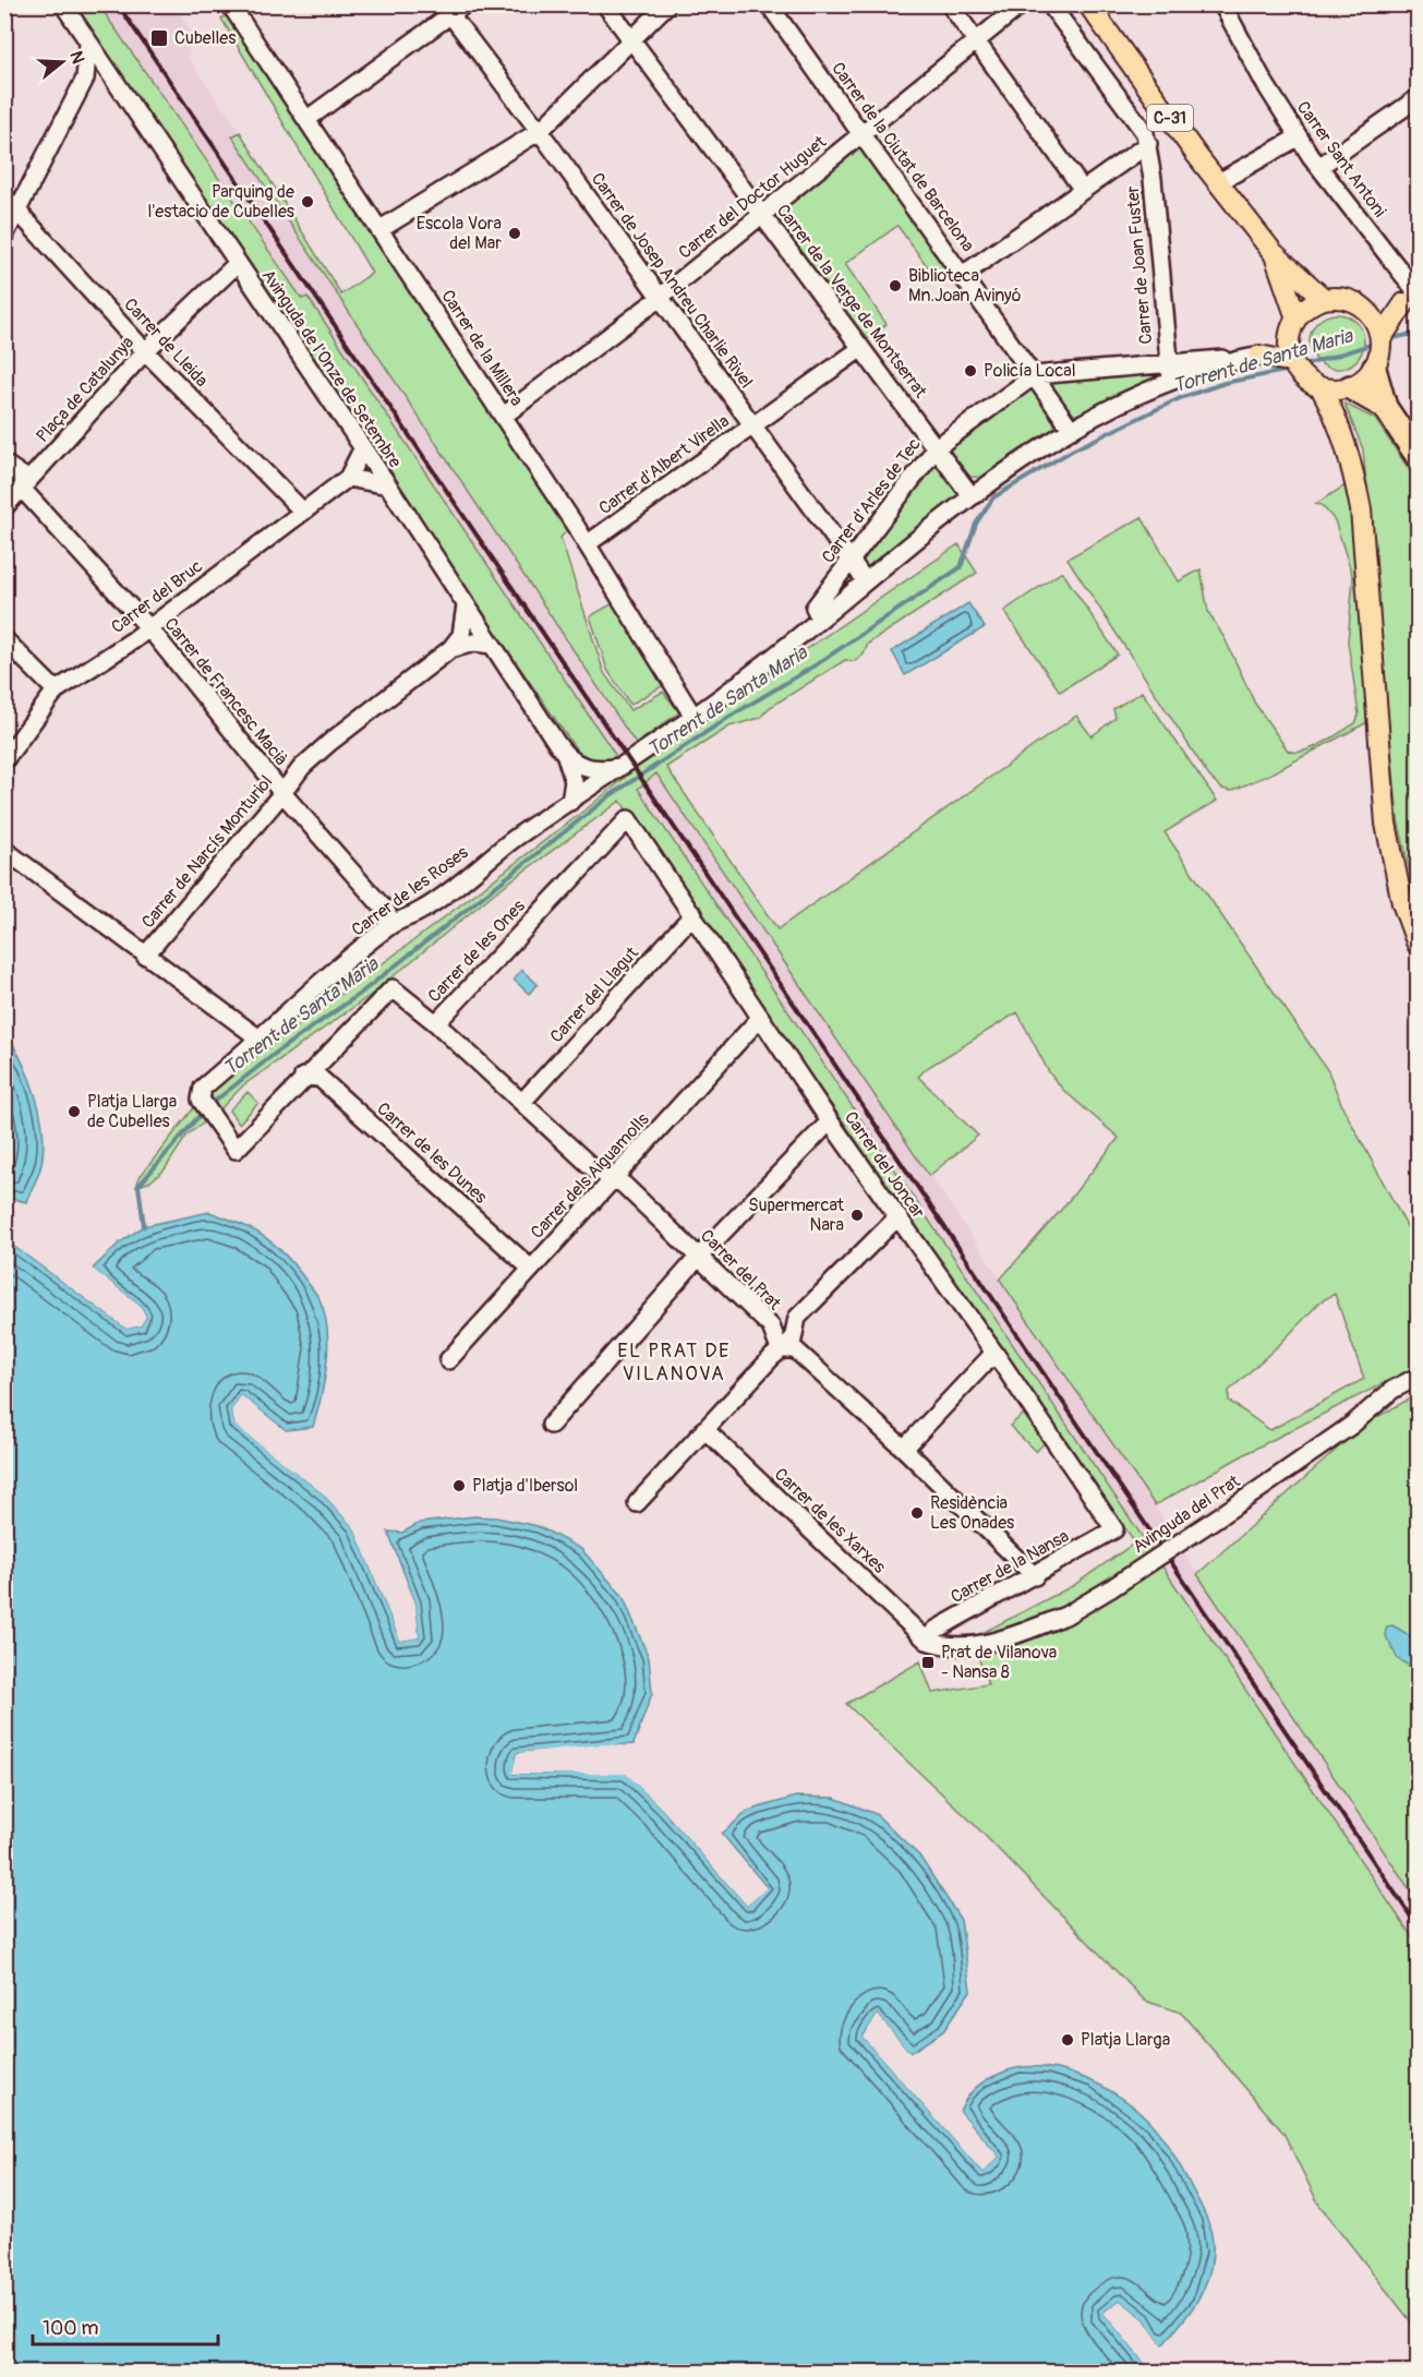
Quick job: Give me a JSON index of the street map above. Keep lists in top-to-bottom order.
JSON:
{
  "streets": {
    "main road": ["C-31"],
    "street": [
      "Carrer de la Ciutat de Barcelona",
      "Carrer Sant Antoni",
      "Carrer del Doctor Huguet",
      "Carrer de Joan Fuster",
      "Carrer de Josep Andreu Charlie Rivel",
      "Carrer de la Verge de Montserrat",
      "Carrer de Lleida",
      "Carrer de la Millera",
      "Avinguda de l'Onze de Setembre",
      "Plaça de Catalunya",
      "Carrer d'Albert Virella",
      "Carrer d'Arles de Tec",
      "Carrer del Bruc",
      "Carrer de Francesc Macià",
      "Carrer de Narcís Monturiol",
      "Carrer de les Roses",
      "Carrer de les Ones",
      "Carrer del Llagut",
      "Carrer de les Dunes",
      "Carrer del Joncar",
      "Carrer dels Aiguamolls",
      "Carrer del Prat",
      "Avinguda del Prat",
      "Carrer de les Xarxes",
      "Carrer de la Nansa"
    ]
  },
  "crossings": [
    ["Carrer de la Ciutat de Barcelona", "Carrer del Doctor Huguet"],
    ["Carrer de la Ciutat de Barcelona", "Carrer d'Arles de Tec"],
    ["Carrer del Doctor Huguet", "Carrer de Josep Andreu Charlie Rivel"],
    ["Carrer del Doctor Huguet", "Carrer de la Verge de Montserrat"],
    ["Carrer del Doctor Huguet", "Carrer de la Millera"],
    ["Carrer de Josep Andreu Charlie Rivel", "Carrer d'Albert Virella"],
    ["Carrer de Josep Andreu Charlie Rivel", "Carrer d'Arles de Tec"],
    ["Carrer de la Verge de Montserrat", "Carrer d'Albert Virella"],
    ["Carrer de la Verge de Montserrat", "Carrer d'Arles de Tec"],
    ["Carrer de Lleida", "Plaça de Catalunya"],
    ["Carrer de Lleida", "Carrer del Bruc"],
    ["Carrer de la Millera", "Carrer d'Albert Virella"],
    ["Avinguda de l'Onze de Setembre", "Plaça de Catalunya"],
    ["Avinguda de l'Onze de Setembre", "Carrer del Bruc"],
    ["Avinguda de l'Onze de Setembre", "Carrer de Narcís Monturiol"],
    ["Avinguda de l'Onze de Setembre", "Carrer de les Roses"],
    ["Plaça de Catalunya", "Carrer de Francesc Macià"],
    ["Carrer del Bruc", "Carrer de Francesc Macià"],
    ["Carrer de Francesc Macià", "Carrer de Narcís Monturiol"],
    ["Carrer de Francesc Macià", "Carrer de les Roses"],
    ["Carrer de les Roses", "Carrer de les Ones"],
    ["Carrer de les Ones", "Carrer de les Dunes"],
    ["Carrer de les Ones", "Carrer del Joncar"],
    ["Carrer de les Ones", "Carrer del Prat"],
    ["Carrer del Llagut", "Carrer del Joncar"],
    ["Carrer del Llagut", "Carrer del Prat"],
    ["Carrer de les Dunes", "Carrer dels Aiguamolls"],
    ["Carrer del Joncar", "Carrer dels Aiguamolls"],
    ["Carrer del Joncar", "Carrer de la Nansa"],
    ["Carrer dels Aiguamolls", "Carrer del Prat"],
    ["Avinguda del Prat", "Carrer de les Xarxes"],
    ["Avinguda del Prat", "Carrer de la Nansa"],
    ["Carrer de les Xarxes", "Carrer de la Nansa"]
  ],
  "districts": ["EL PRAT DE VILANOVA"],
  "water": ["Torrent de Santa Maria"],
  "places": {
    "transit": ["Cubelles", "Prat de Vilanova - Nansa 8"],
    "other": [
      "Parquing de l'estacio de Cubelles",
      "Escola Vora del Mar",
      "Biblioteca Mn.Joan Avinyó",
      "Policía Local",
      "Platja Llarga de Cubelles",
      "Supermercat Nara",
      "Platja d'Ibersol",
      "Residència Les Onades",
      "Platja Llarga"
    ]
  },
  "scale_bar": "100 m",
  "north": "right"
}
